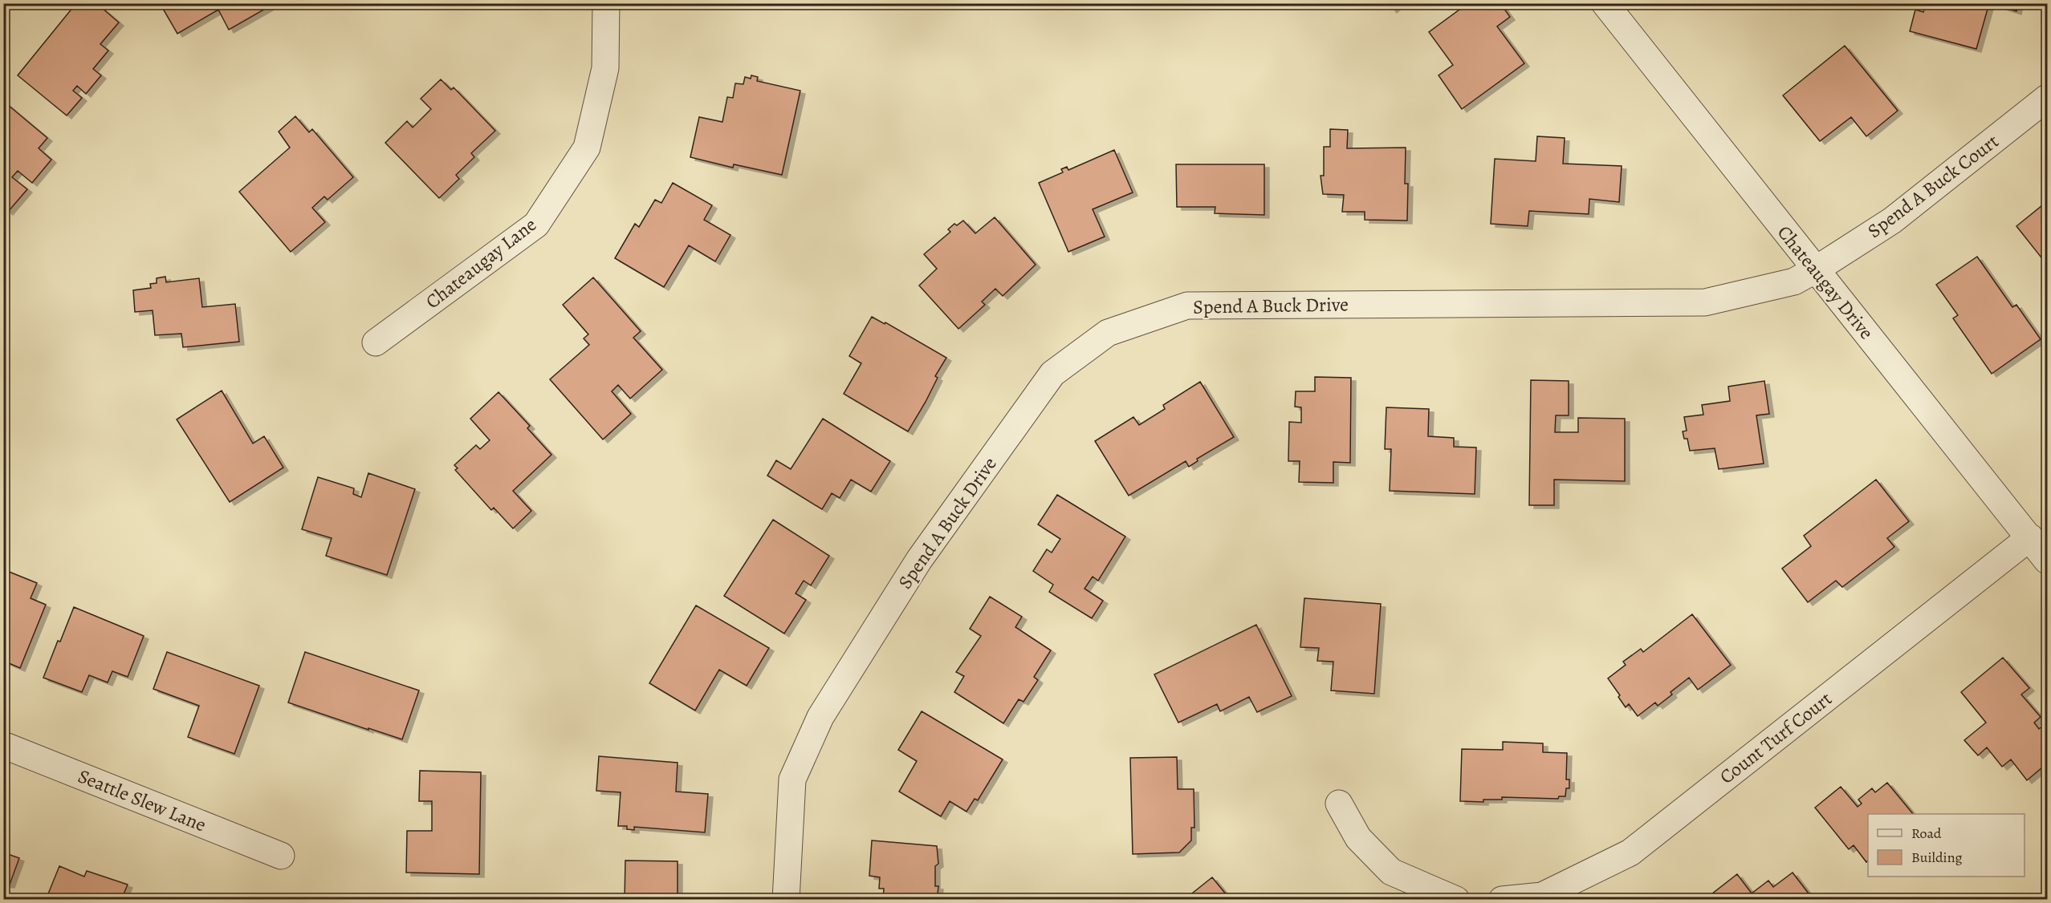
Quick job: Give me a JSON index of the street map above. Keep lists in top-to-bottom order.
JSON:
{
  "streets": {
    "street": [
      "Spend A Buck Court",
      "Chateaugay Lane",
      "Chateaugay Drive",
      "Spend A Buck Drive",
      "Count Turf Court",
      "Seattle Slew Lane"
    ]
  },
  "crossings": [
    ["Spend A Buck Court", "Chateaugay Drive"],
    ["Spend A Buck Court", "Spend A Buck Drive"],
    ["Chateaugay Drive", "Spend A Buck Drive"],
    ["Chateaugay Drive", "Count Turf Court"]
  ],
  "legend": ["Road", "Building"]
}
